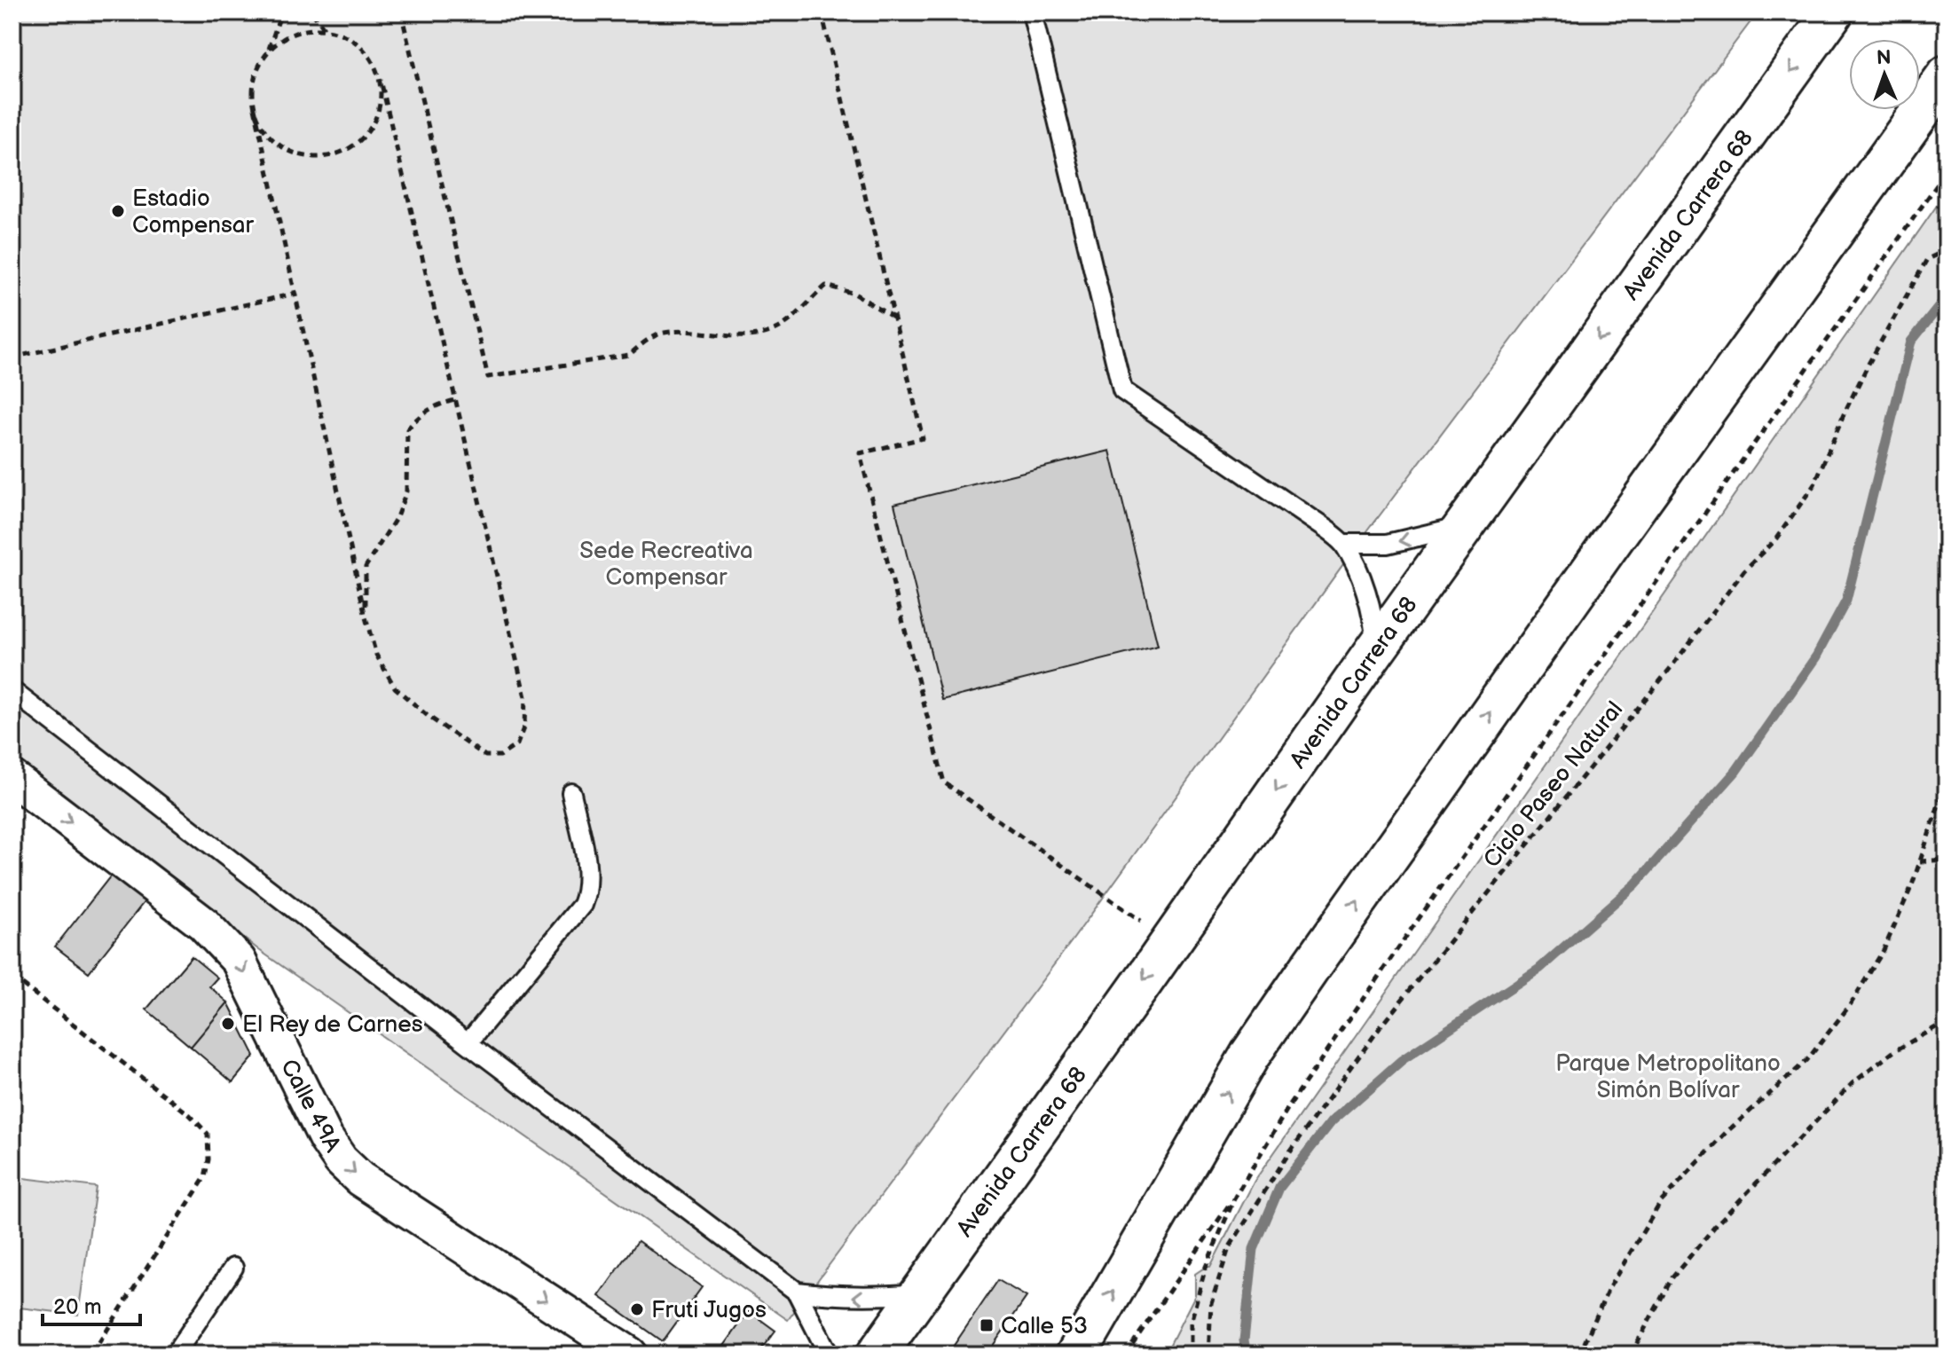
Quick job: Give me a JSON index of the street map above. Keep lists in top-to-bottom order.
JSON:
{
  "streets": {
    "main road": ["Avenida Carrera 68"],
    "street": ["Calle 49A"],
    "path": ["Ciclo Paseo Natural"]
  },
  "one_way": ["Calle 49A"],
  "parks": ["Sede Recreativa Compensar", "Parque Metropolitano Simón Bolívar"],
  "places": {
    "other": ["Estadio Compensar", "El Rey de Carnes", "Fruti Jugos"],
    "transit": ["Calle 53"]
  },
  "scale_bar": "20 m",
  "north": "top"
}
